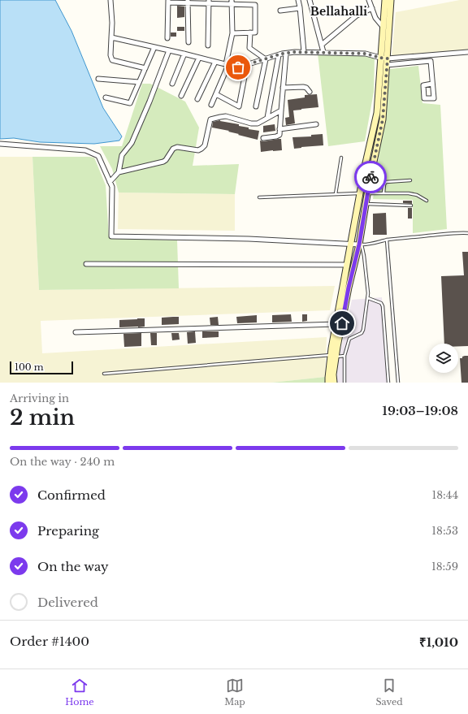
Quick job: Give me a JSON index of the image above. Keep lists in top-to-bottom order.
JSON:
{
  "districts": ["Bellahalli"],
  "scale_bar": "100 m",
  "page": {
    "scale": "100 m",
    "heading": ["2 min", "Arriving in", "19:03–19:08"],
    "panel": ["Order #1400", "₹1,010"],
    "bar": "On the way · 240 m",
    "list": [
      ["Confirmed", "18:44"],
      ["Preparing", "18:53"],
      ["On the way", "18:59"],
      "Delivered"
    ],
    "tabs": ["Home", "Map", "Saved"]
  }
}
